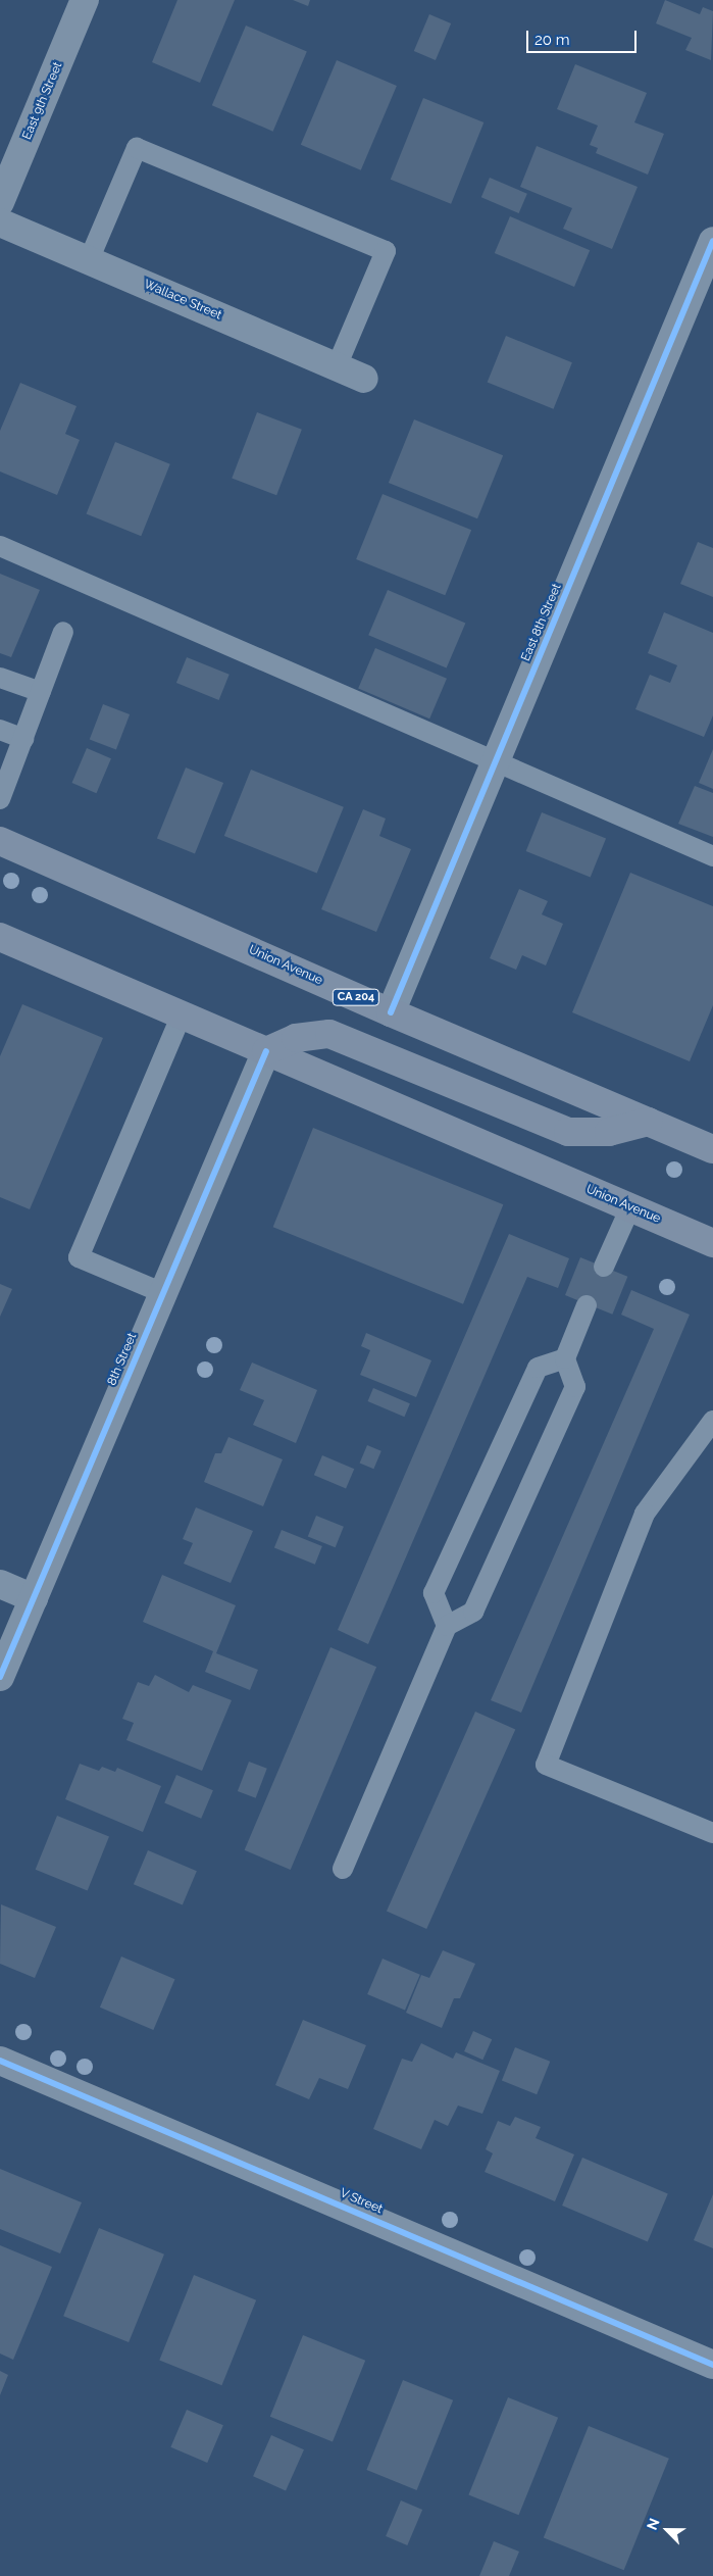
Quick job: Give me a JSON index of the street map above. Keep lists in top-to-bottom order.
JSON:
{
  "streets": {
    "highway": ["Union Avenue", "CA 204"],
    "street": [
      "East 9th Street",
      "Wallace Street",
      "East 8th Street",
      "8th Street",
      "V Street"
    ]
  },
  "crossings": [
    ["East 8th Street", "Union Avenue"],
    ["Union Avenue", "8th Street"]
  ],
  "scale_bar": "20 m",
  "north": "top left"
}
